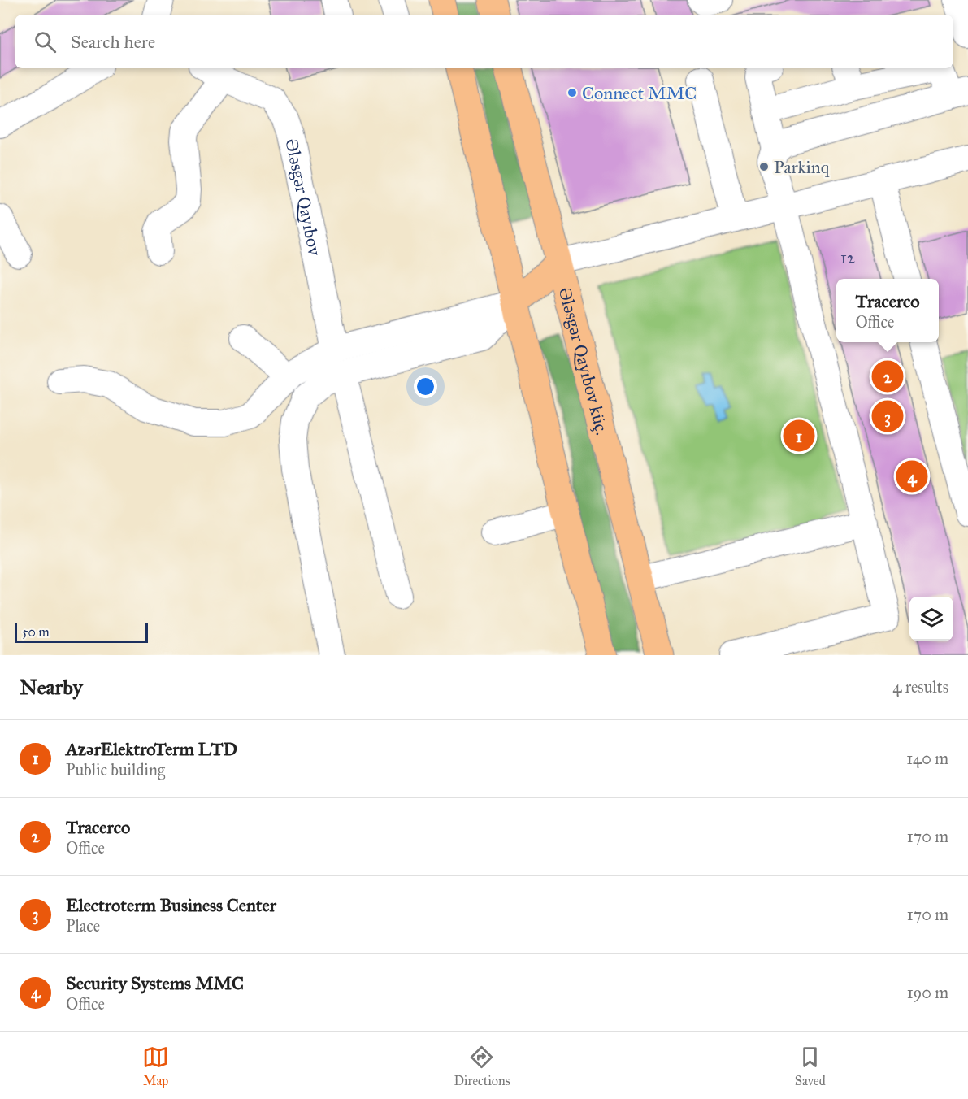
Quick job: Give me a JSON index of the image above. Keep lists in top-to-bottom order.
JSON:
{
  "streets": {
    "main road": ["Ələsgər Qayıbov küç."],
    "street": ["Ələsgər Qayıbov"]
  },
  "places": ["Connect MMC", "Parkinq"],
  "house_numbers": ["12"],
  "scale_bar": "50 m",
  "page": {
    "search": "Search here",
    "popup": ["Tracerco", "Office"],
    "pins": [
      "2",
      "3",
      "1",
      "4"
    ],
    "scale": "50 m",
    "heading": ["Nearby", "4 results"],
    "list": [
      {
        "mark": "1",
        "name": "AzərElektroTerm LTD",
        "note": "Public building",
        "value": "140 m"
      },
      {
        "mark": "2",
        "name": "Tracerco",
        "note": "Office",
        "value": "170 m"
      },
      {
        "mark": "3",
        "name": "Electroterm Business Center",
        "note": "Place",
        "value": "170 m"
      },
      {
        "mark": "4",
        "name": "Security Systems MMC",
        "note": "Office",
        "value": "190 m"
      }
    ],
    "nav": ["Map", "Directions", "Saved"]
  }
}
